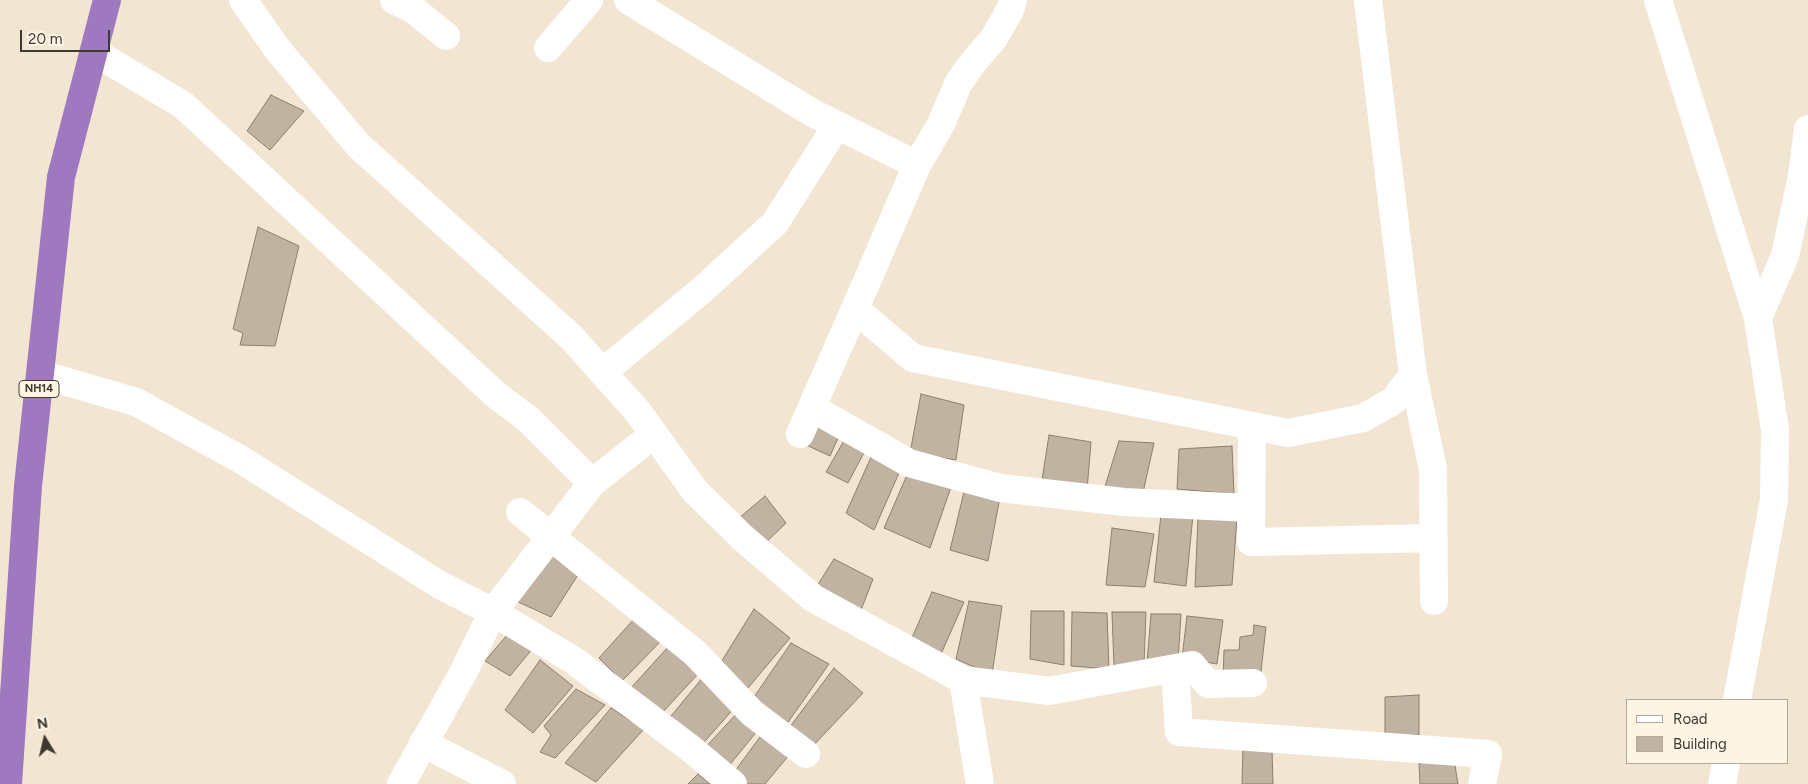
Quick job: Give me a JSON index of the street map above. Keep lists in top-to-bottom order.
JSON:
{
  "streets": {
    "highway": ["NH14"]
  },
  "legend": ["Road", "Building"],
  "scale_bar": "20 m",
  "north": "top"
}
